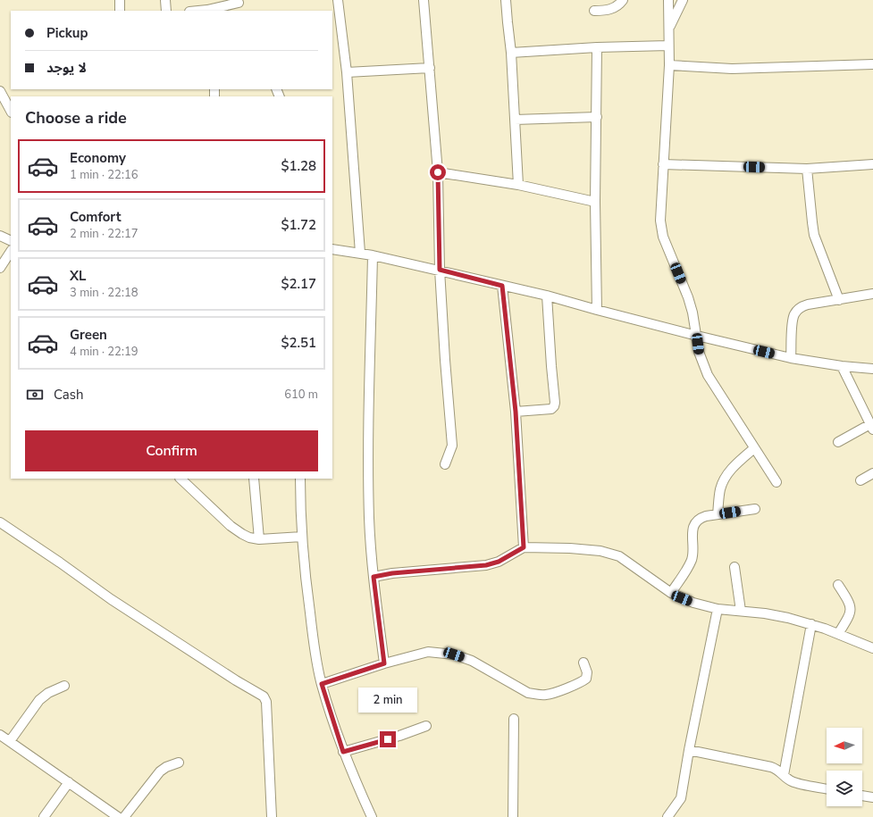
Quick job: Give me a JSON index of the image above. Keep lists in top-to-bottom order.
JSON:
{
  "north": "left",
  "page": {
    "banner": ["Pickup", "لا يوجد"],
    "heading": "Choose a ride",
    "list": [
      {
        "name": "Economy",
        "note": "1 min · 22:16",
        "value": "$1.28"
      },
      {
        "name": "Comfort",
        "note": "2 min · 22:17",
        "value": "$1.72"
      },
      {
        "name": "XL",
        "note": "3 min · 22:18",
        "value": "$2.17"
      },
      {
        "name": "Green",
        "note": "4 min · 22:19",
        "value": "$2.51"
      }
    ],
    "pay": ["Cash", "610 m"],
    "buttons": "Confirm",
    "bubble": "2 min"
  }
}
